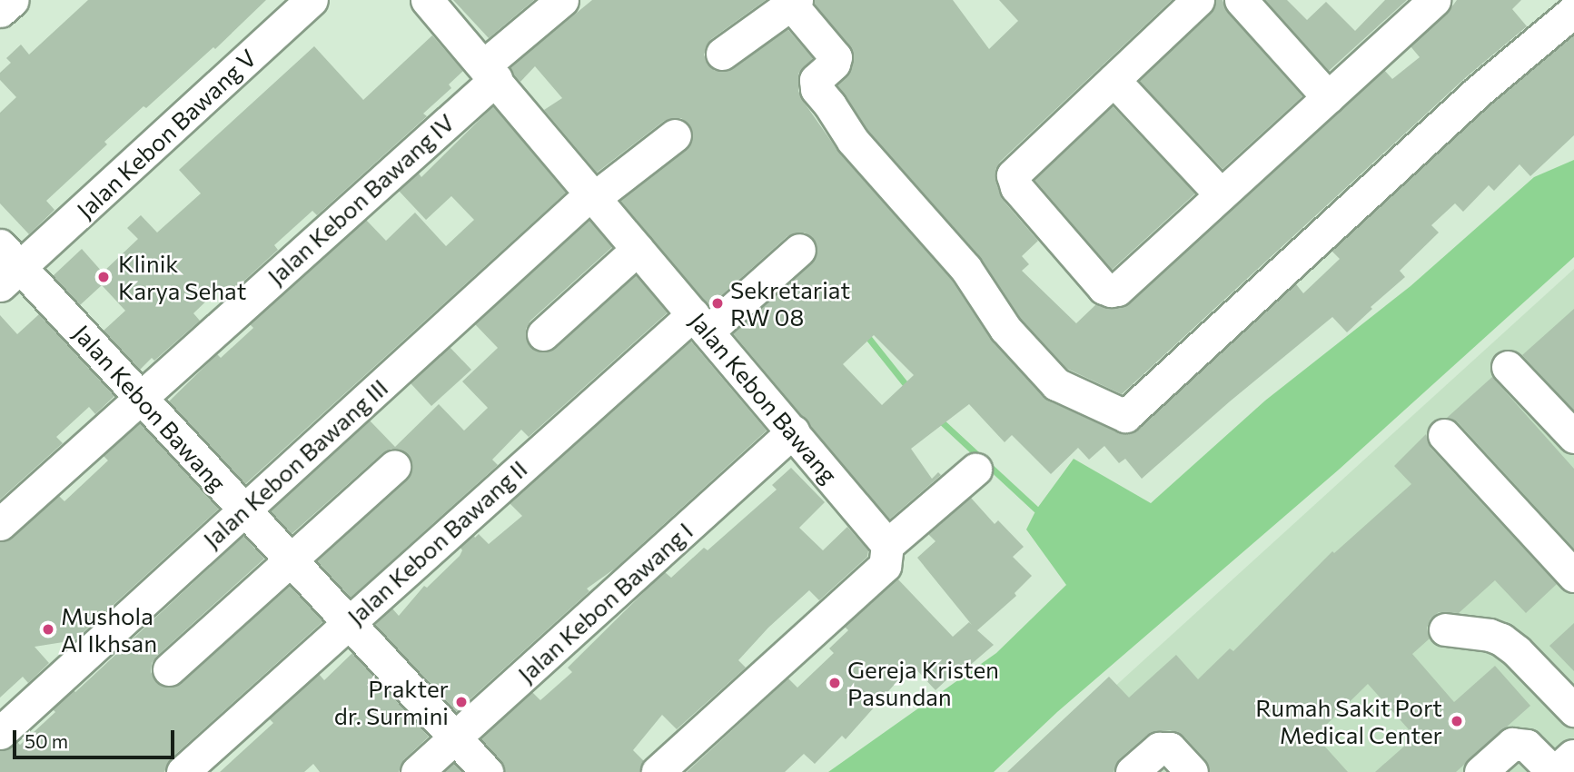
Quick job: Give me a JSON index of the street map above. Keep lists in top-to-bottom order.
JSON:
{
  "streets": {
    "street": [
      "Jalan Kebon Bawang V",
      "Jalan Kebon Bawang IV",
      "Jalan Kebon Bawang",
      "Jalan Kebon Bawang III",
      "Jalan Kebon Bawang II",
      "Jalan Kebon Bawang I"
    ]
  },
  "crossings": [
    ["Jalan Kebon Bawang V", "Jalan Kebon Bawang"],
    ["Jalan Kebon Bawang IV", "Jalan Kebon Bawang"],
    ["Jalan Kebon Bawang", "Jalan Kebon Bawang III"],
    ["Jalan Kebon Bawang", "Jalan Kebon Bawang II"],
    ["Jalan Kebon Bawang", "Jalan Kebon Bawang I"]
  ],
  "places": [
    "Klinik Karya Sehat",
    "Sekretariat RW 08",
    "Mushola Al Ikhsan",
    "Gereja Kristen Pasundan",
    "Prakter dr. Surmini",
    "Rumah Sakit Port Medical Center"
  ],
  "scale_bar": "50 m"
}
